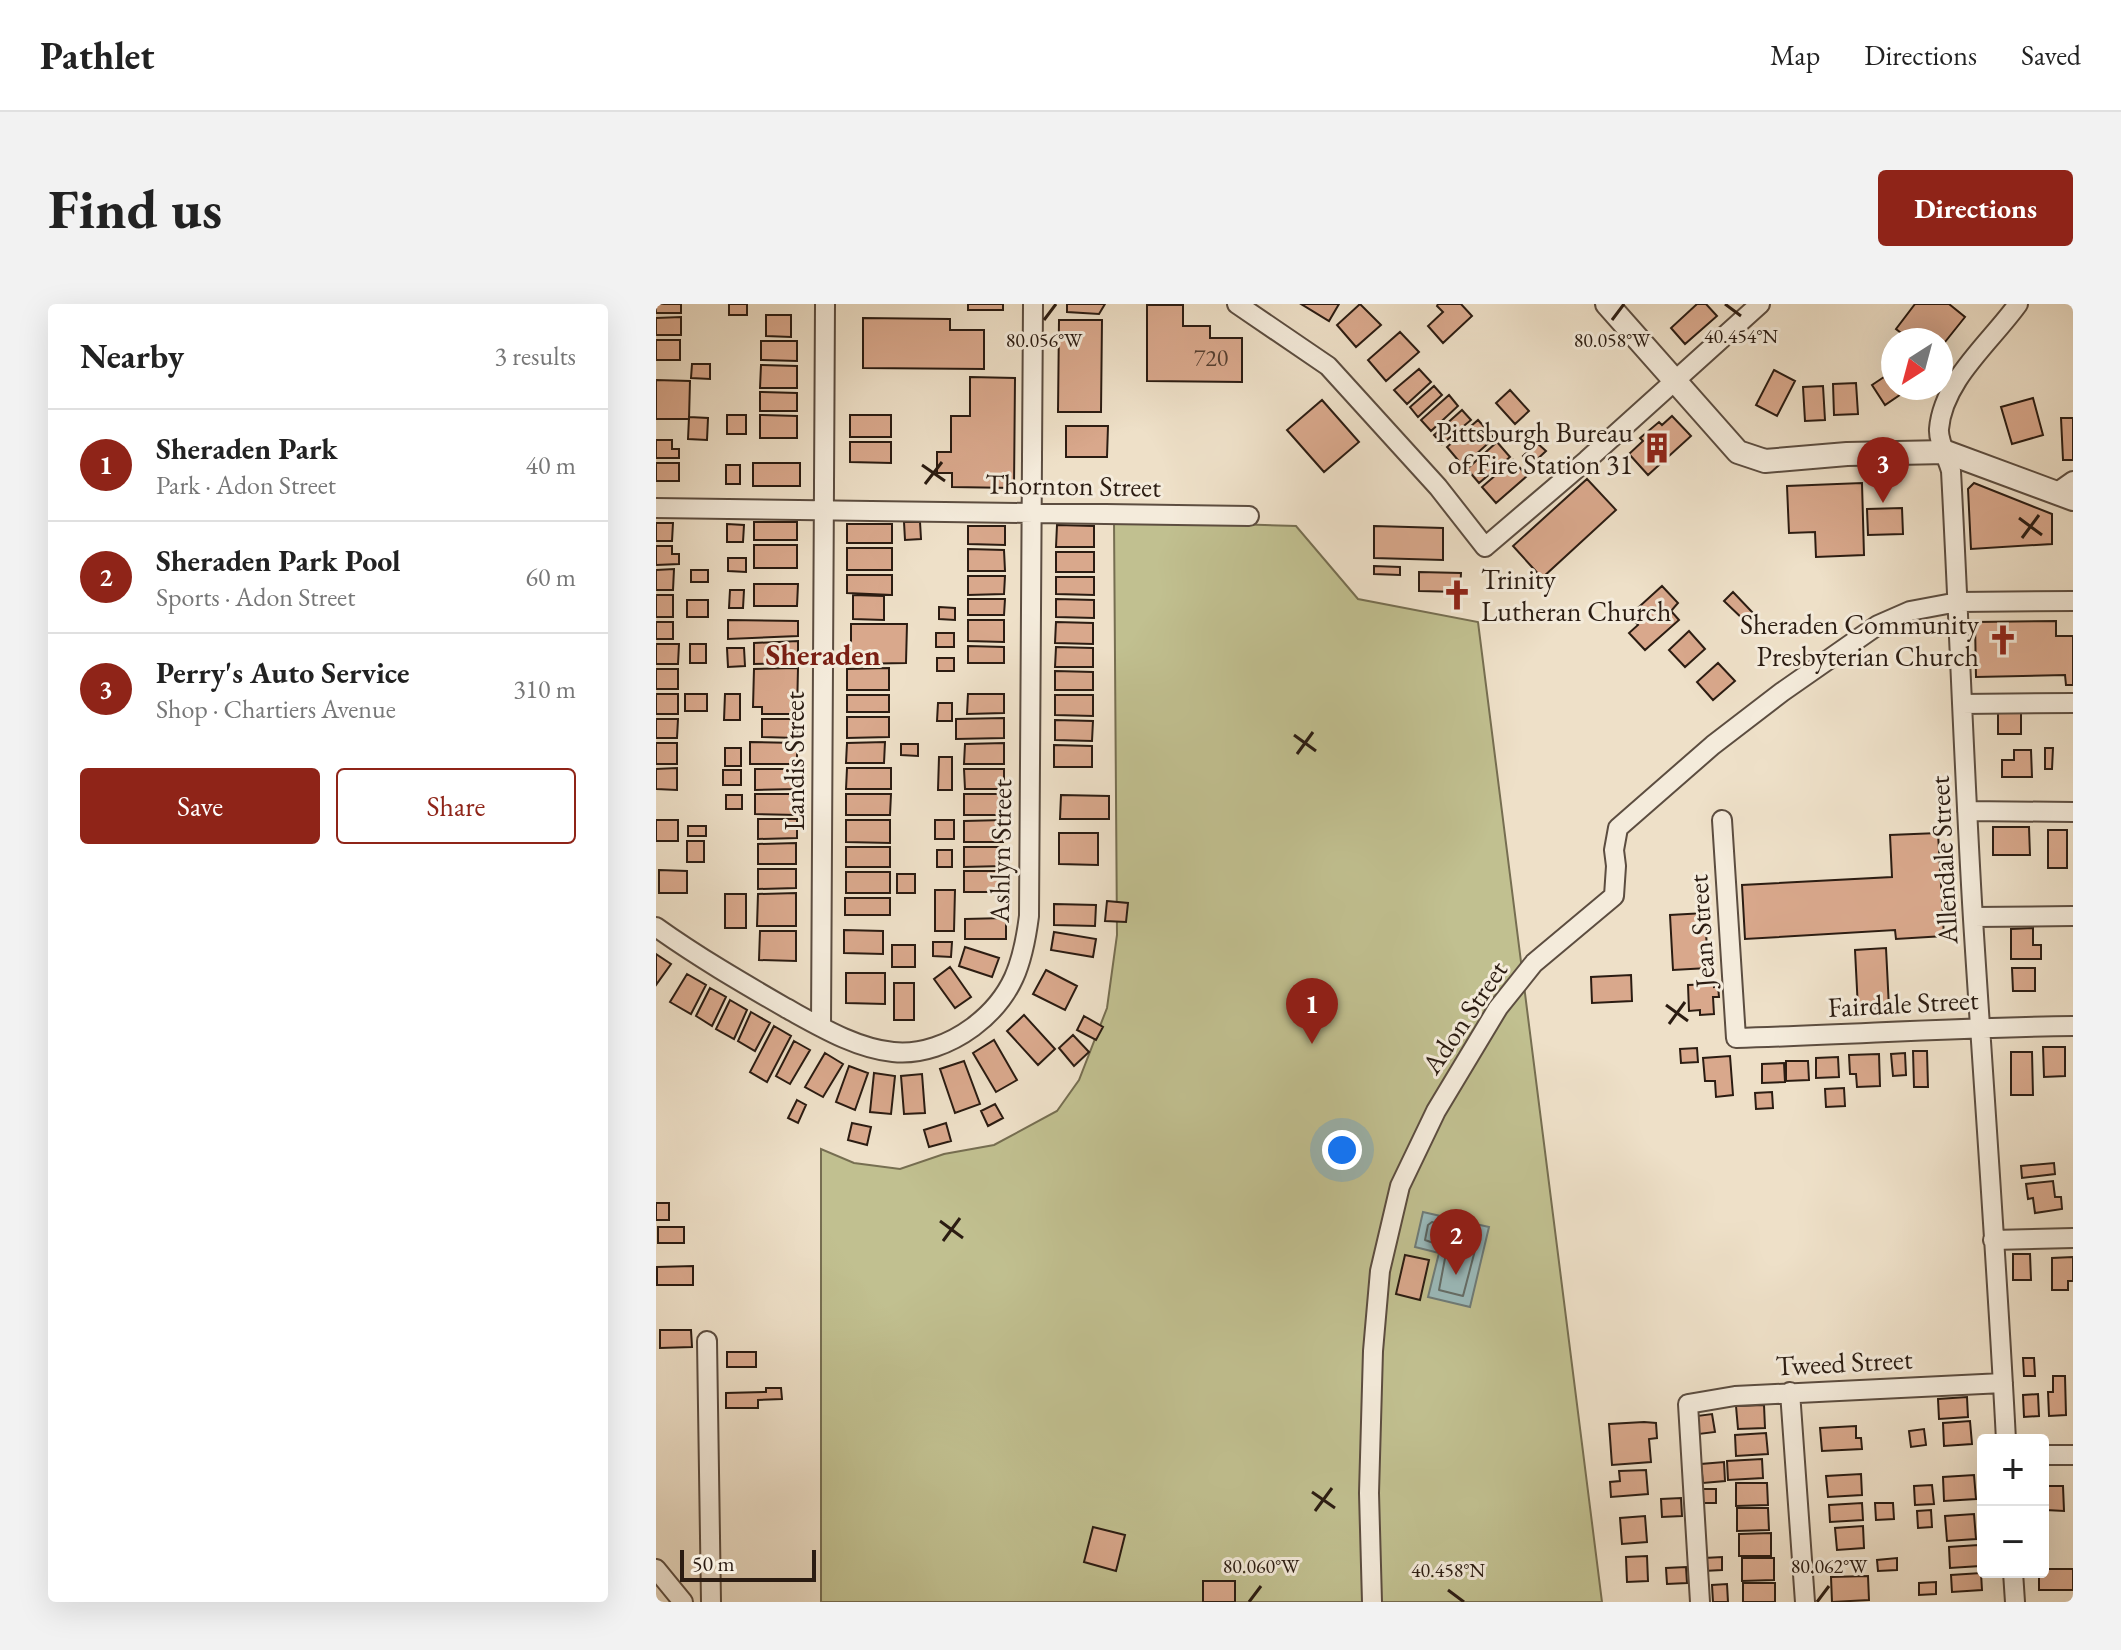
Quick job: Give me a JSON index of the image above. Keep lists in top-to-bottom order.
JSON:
{
  "streets": {
    "street": [
      "Thornton Street",
      "Landis Street",
      "Ashlyn Street",
      "Allendale Street",
      "Jean Street",
      "Fairdale Street",
      "Adon Street",
      "Tweed Street"
    ]
  },
  "crossings": [
    ["Thornton Street", "Landis Street"],
    ["Thornton Street", "Ashlyn Street"],
    ["Landis Street", "Ashlyn Street"],
    ["Allendale Street", "Fairdale Street"],
    ["Allendale Street", "Adon Street"],
    ["Allendale Street", "Tweed Street"],
    ["Jean Street", "Fairdale Street"]
  ],
  "districts": ["Sheraden"],
  "places": {
    "building": ["Pittsburgh Bureau of Fire Station 31"],
    "church": ["Trinity Lutheran Church", "Sheraden Community Presbyterian Church"]
  },
  "house_numbers": ["720"],
  "scale_bar": "50 m",
  "north": "bottom left",
  "page": {
    "header": "Pathlet",
    "nav": ["Map", "Directions", "Saved"],
    "buttons": [
      "Directions",
      ["Save", "Share"]
    ],
    "title": "Find us",
    "heading": ["Nearby", "3 results"],
    "list": [
      {
        "mark": "1",
        "name": "Sheraden Park",
        "note": "Park · Adon Street",
        "value": "40 m"
      },
      {
        "mark": "2",
        "name": "Sheraden Park Pool",
        "note": "Sports · Adon Street",
        "value": "60 m"
      },
      {
        "mark": "3",
        "name": "Perry's Auto Service",
        "note": "Shop · Chartiers Avenue",
        "value": "310 m"
      }
    ],
    "pins": ["3", "1", "2"],
    "map_buttons": ["+", "−"],
    "scale": "50 m"
  },
  "coordinates": [
    "40.454°N",
    "80.056°W",
    "80.058°W",
    "80.060°W",
    "80.062°W",
    "40.458°N"
  ]
}
